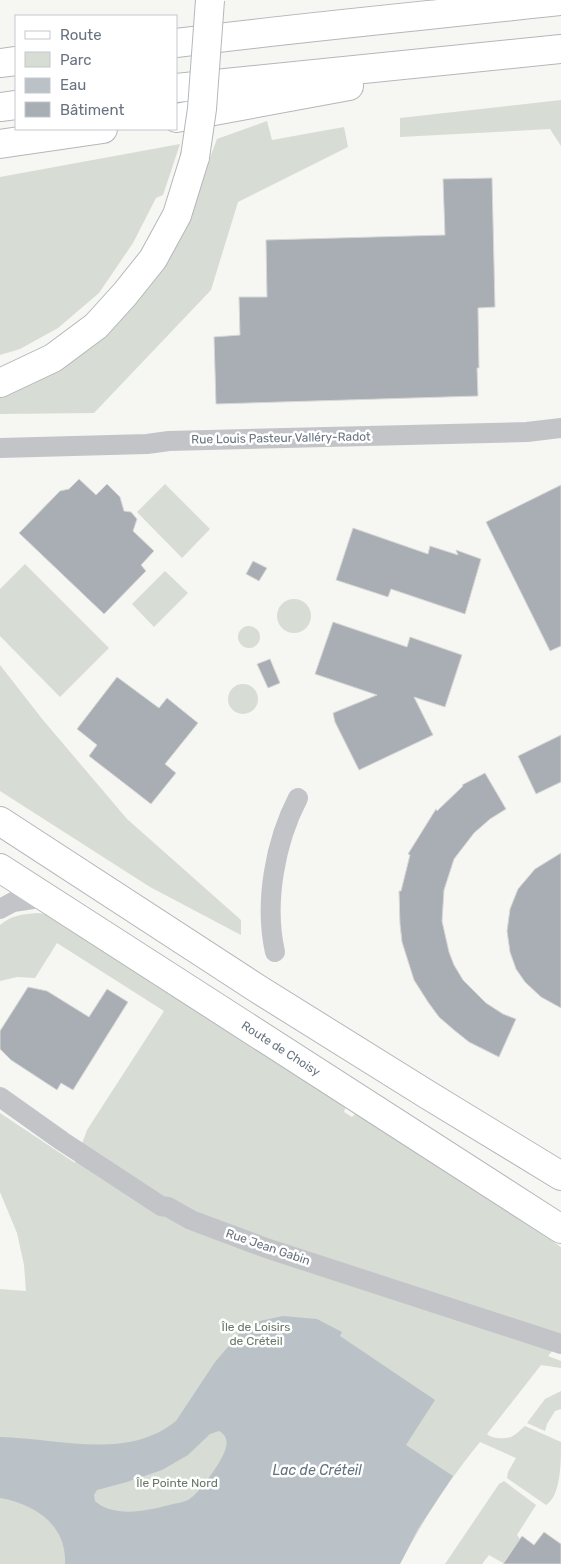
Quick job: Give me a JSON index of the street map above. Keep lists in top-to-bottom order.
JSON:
{
  "streets": {
    "main road": ["Route de Choisy"],
    "street": ["Rue Louis Pasteur Valléry-Radot", "Rue Jean Gabin"]
  },
  "water": ["Lac de Créteil"],
  "parks": ["Île de Loisirs de Créteil", "Île Pointe Nord"],
  "legend": [
    "Route",
    "Parc",
    "Eau",
    "Bâtiment"
  ]
}
